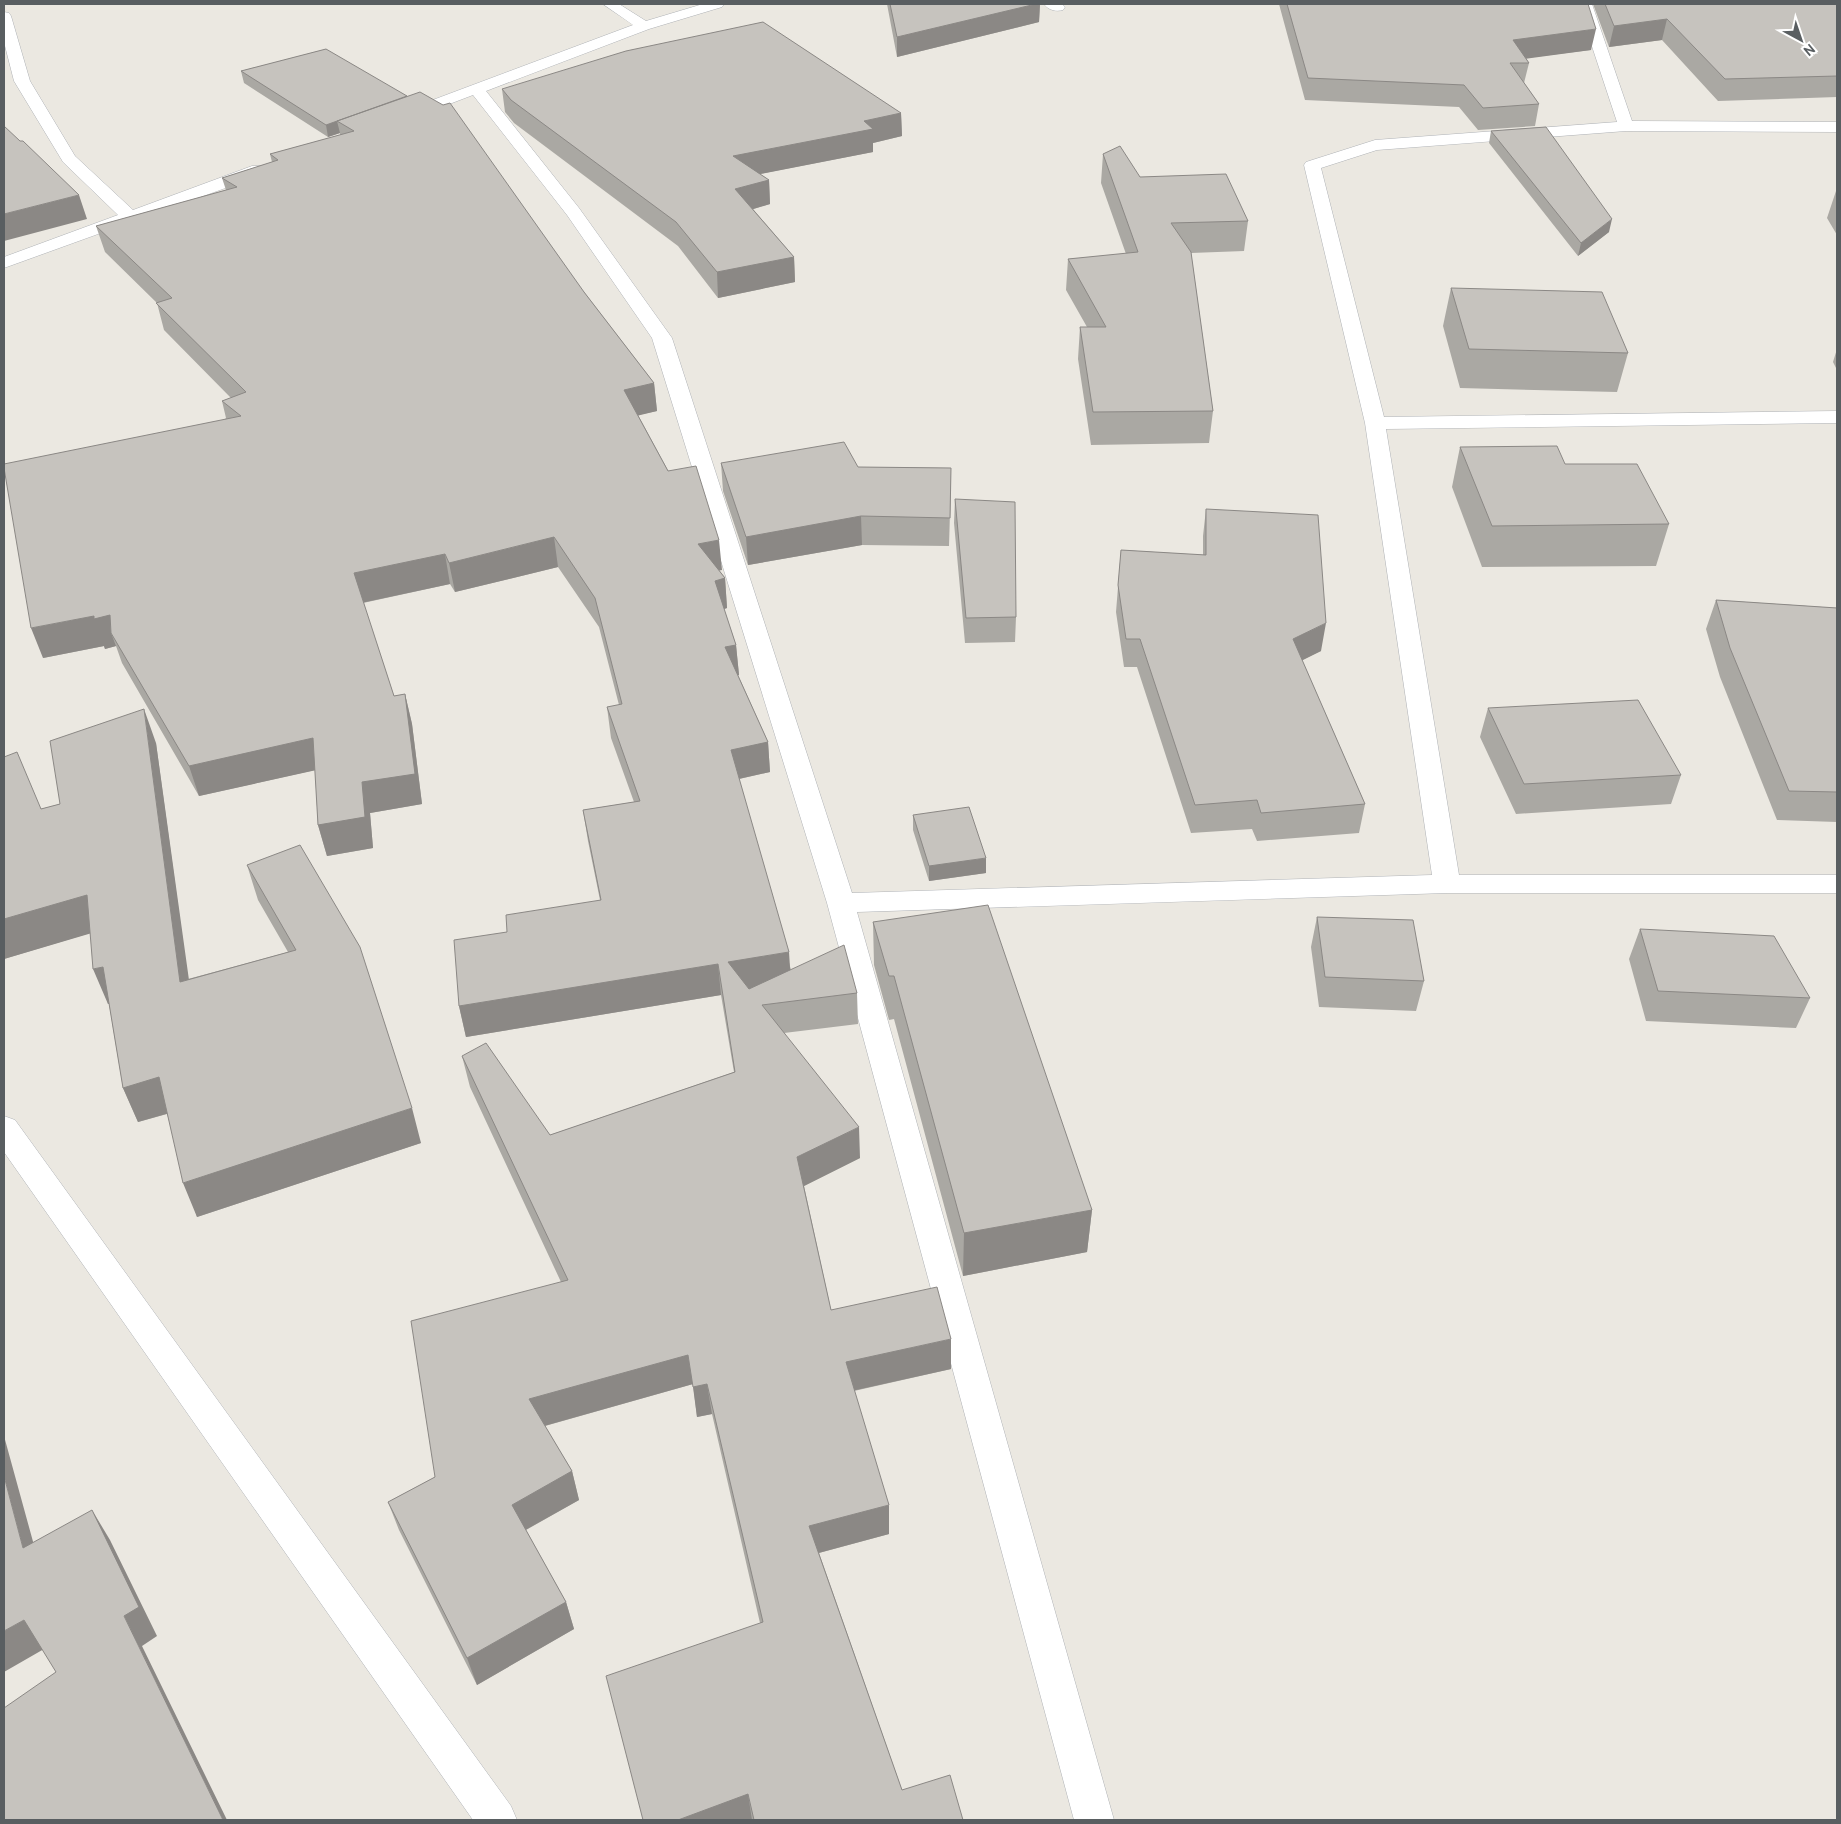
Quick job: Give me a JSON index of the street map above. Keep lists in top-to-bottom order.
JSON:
{
  "north": "bottom right"
}
